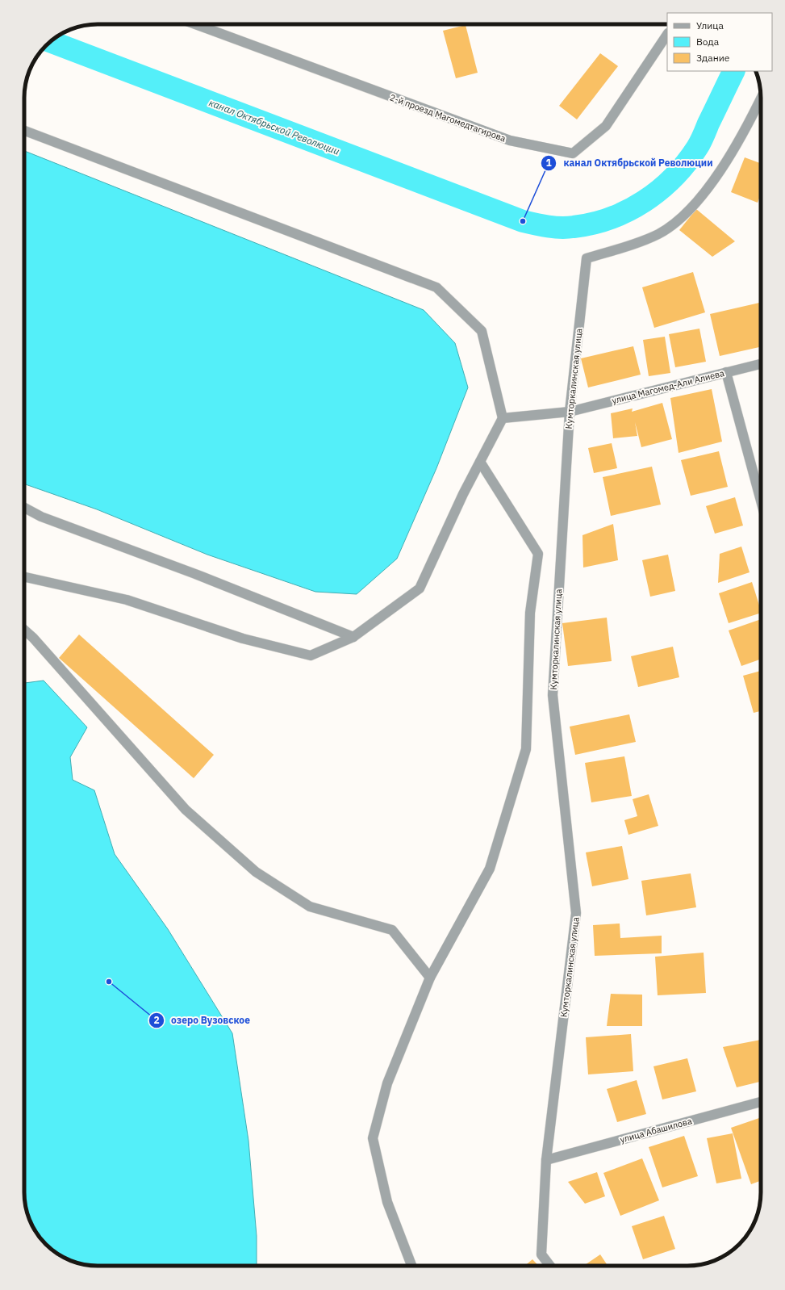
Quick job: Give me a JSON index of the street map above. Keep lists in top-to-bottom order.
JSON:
{
  "streets": {
    "street": [
      "2-й проезд Магомедтагирова",
      "Кумторкалинская улица",
      "улица Магомед-Али Алиева",
      "улица Абашилова"
    ]
  },
  "crossings": [
    ["Кумторкалинская улица", "улица Магомед-Али Алиева"],
    ["Кумторкалинская улица", "улица Абашилова"]
  ],
  "water": ["канал Октябрьской Революции"],
  "places": ["канал Октябрьской Революции", "озеро Вузовское"],
  "legend": ["Улица", "Вода", "Здание"]
}
